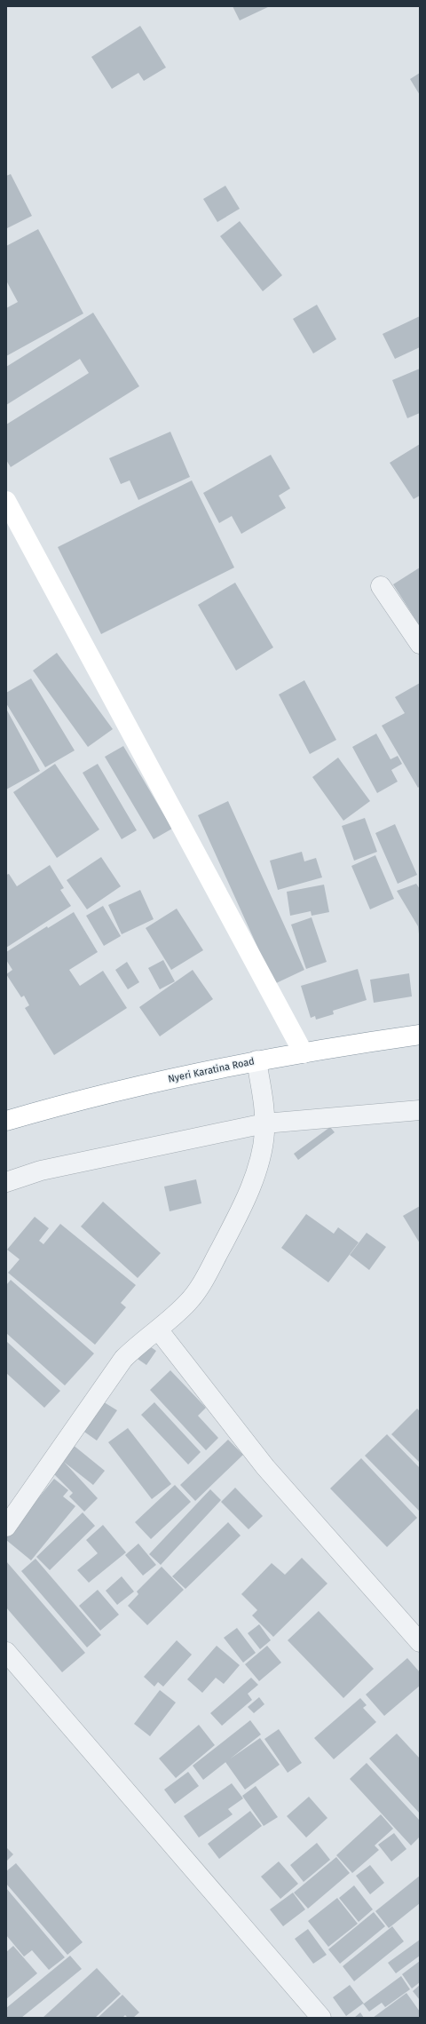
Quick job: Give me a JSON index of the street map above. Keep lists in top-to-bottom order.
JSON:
{
  "streets": {
    "main road": ["Nyeri Karatina Road"]
  }
}
